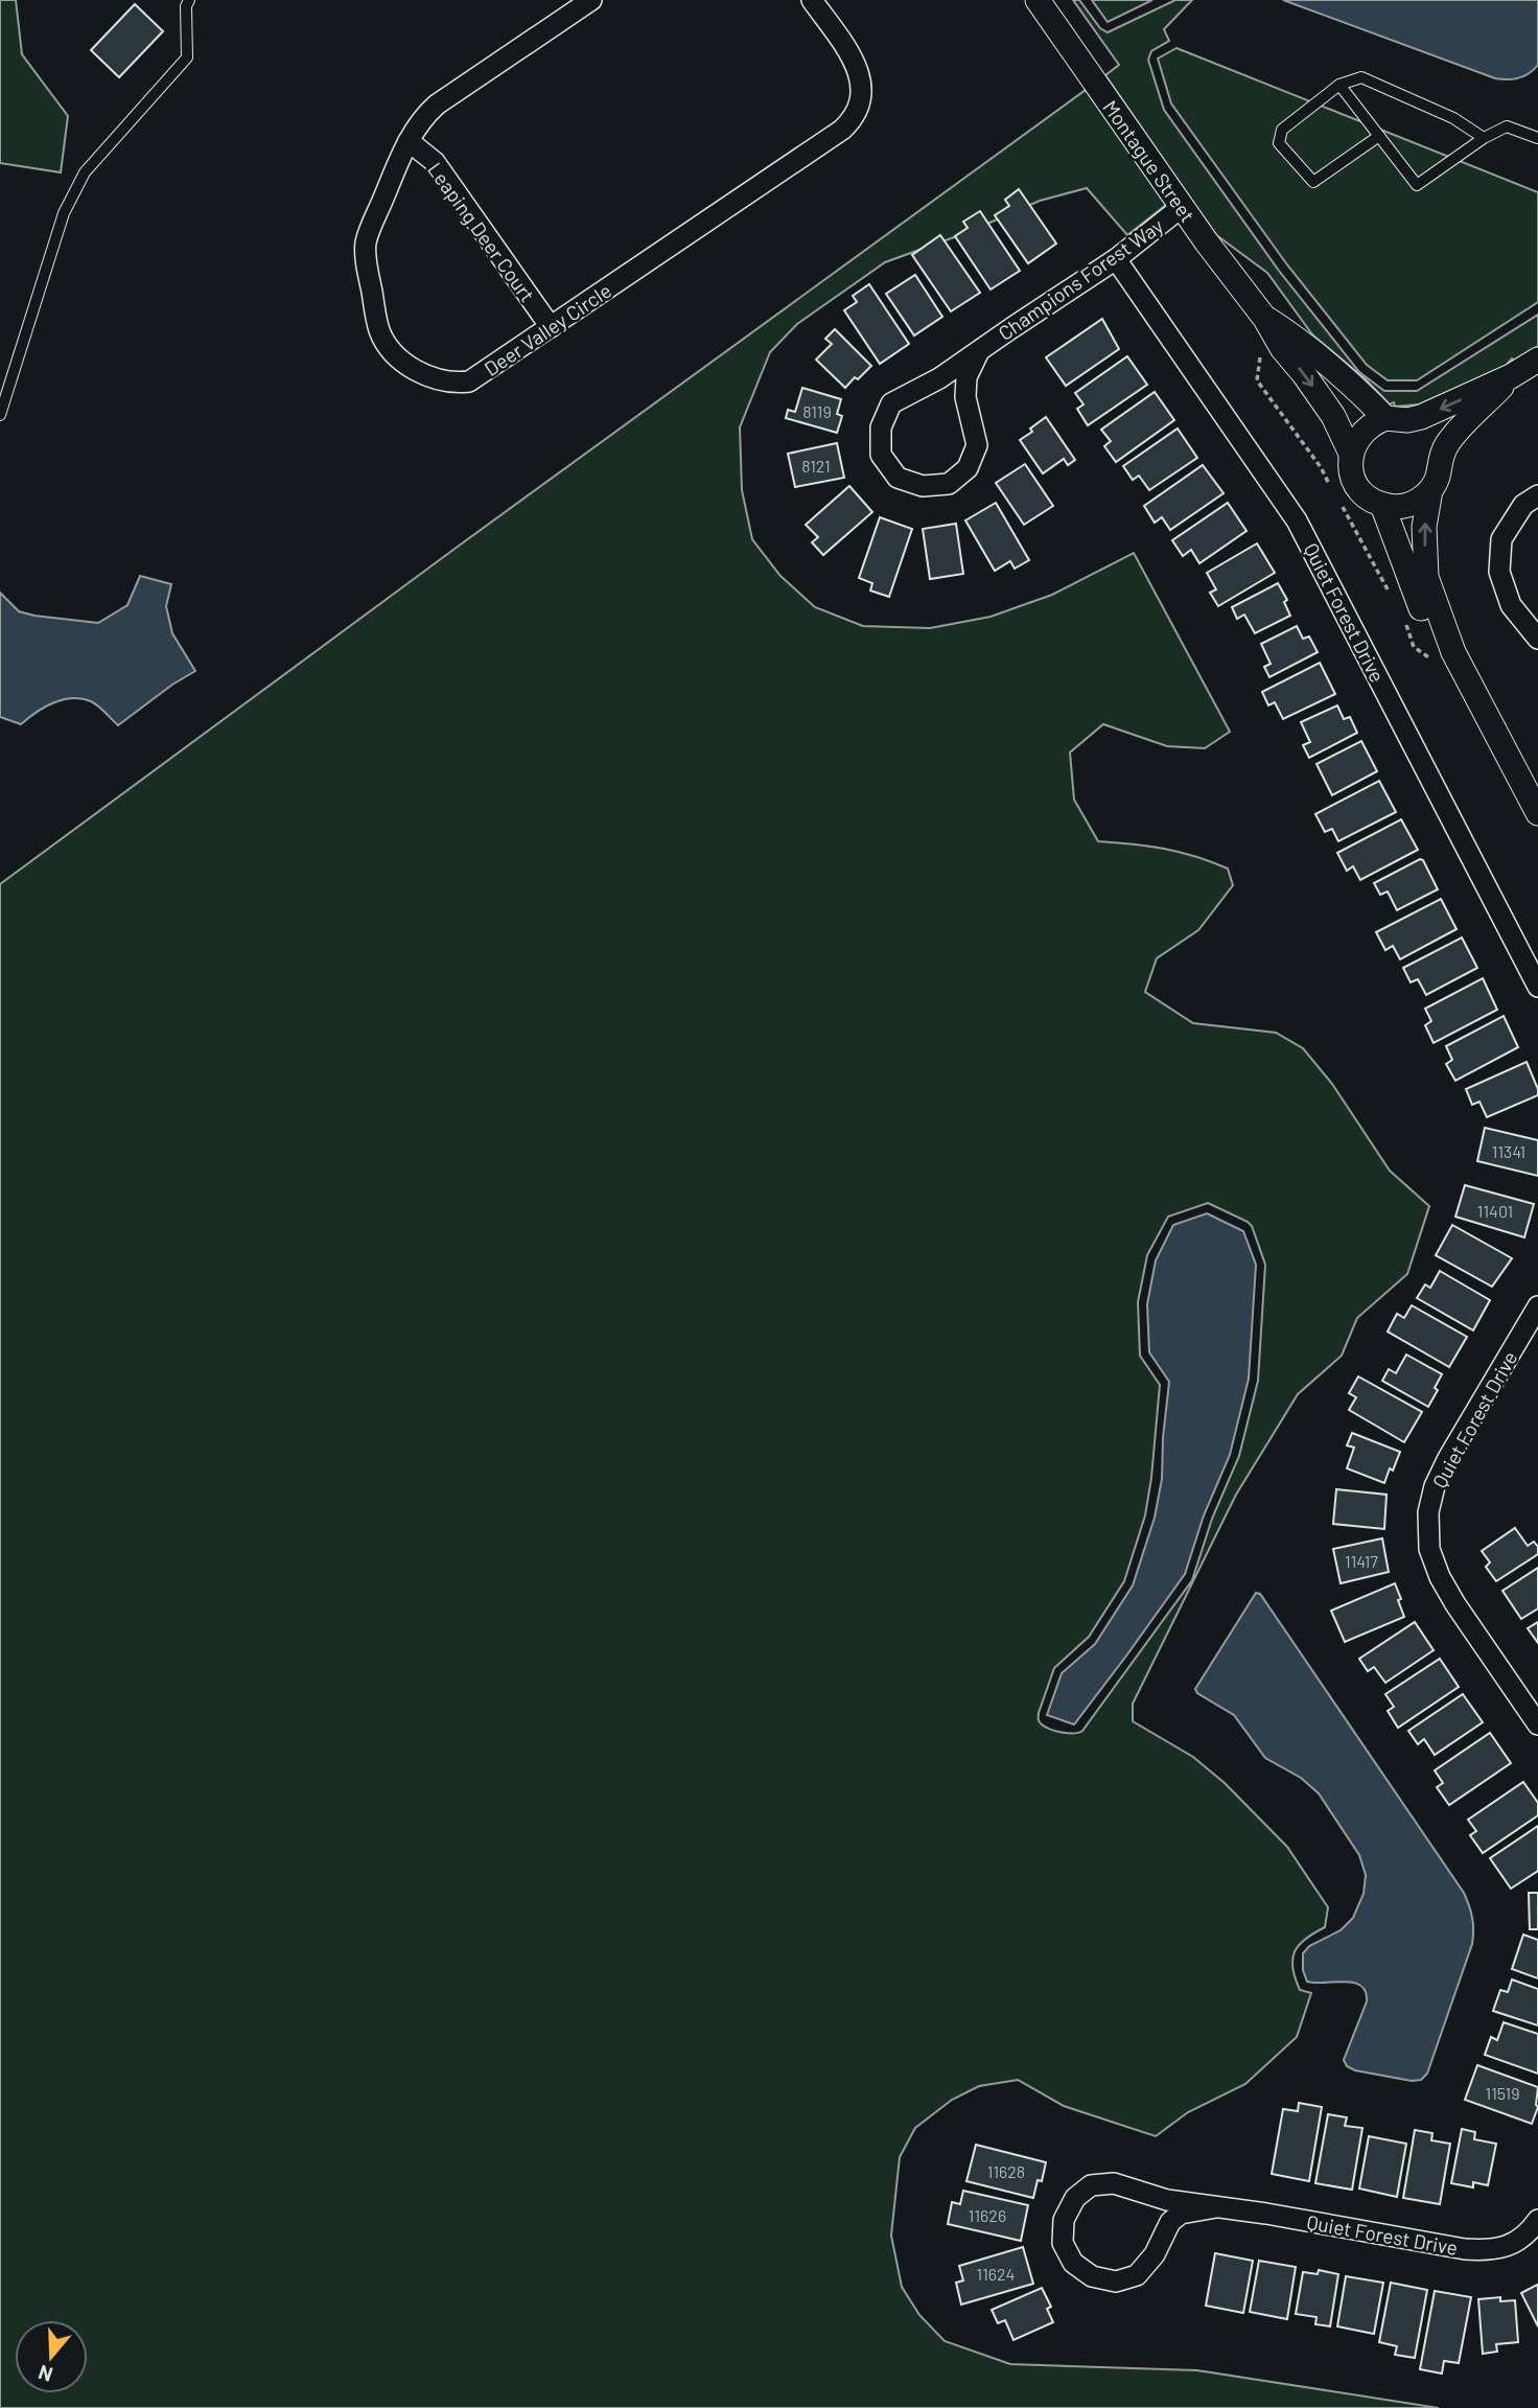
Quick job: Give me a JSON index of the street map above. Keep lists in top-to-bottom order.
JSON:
{
  "streets": {
    "street": [
      "Montague Street",
      "Leaping Deer Court",
      "Champions Forest Way",
      "Deer Valley Circle",
      "Quiet Forest Drive"
    ]
  },
  "crossings": [
    ["Montague Street", "Champions Forest Way"],
    ["Leaping Deer Court", "Deer Valley Circle"],
    ["Champions Forest Way", "Quiet Forest Drive"]
  ],
  "house_numbers": [
    "8119",
    "8121",
    "11341",
    "11401",
    "11417",
    "11519",
    "11628",
    "11626",
    "11624"
  ],
  "north": "bottom"
}
